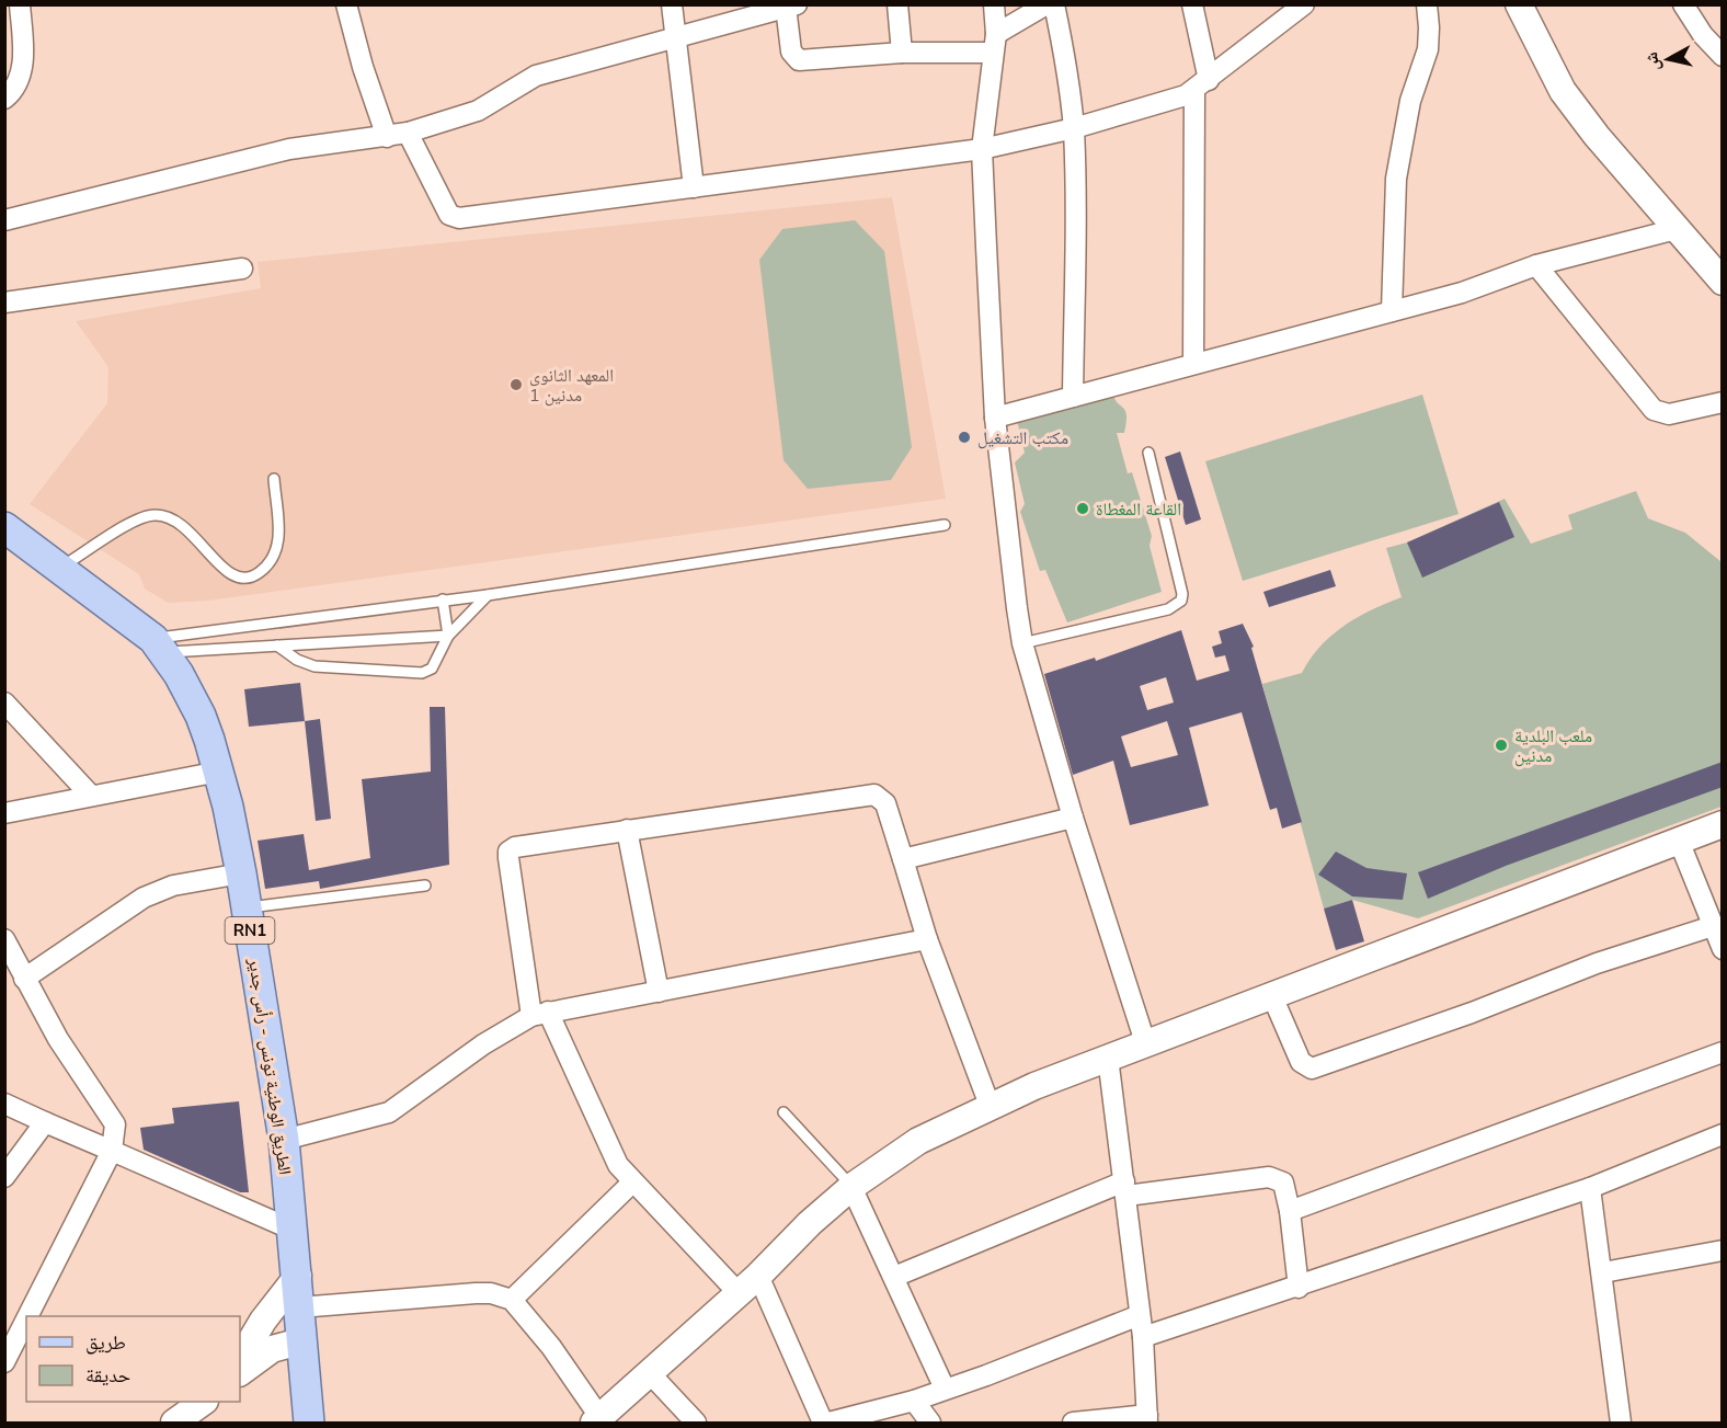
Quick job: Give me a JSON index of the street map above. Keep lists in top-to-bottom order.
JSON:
{
  "streets": {
    "main road": ["RN1", "الطريق الوطنية تونس - رأس جدير"]
  },
  "places": [
    "المعهد الثانوي مدنين 1",
    "مكتب التشغيل",
    "القاعة المغطاة",
    "ملعب البلدية مدنين"
  ],
  "legend": ["طريق", "حديقة"],
  "north": "left"
}
